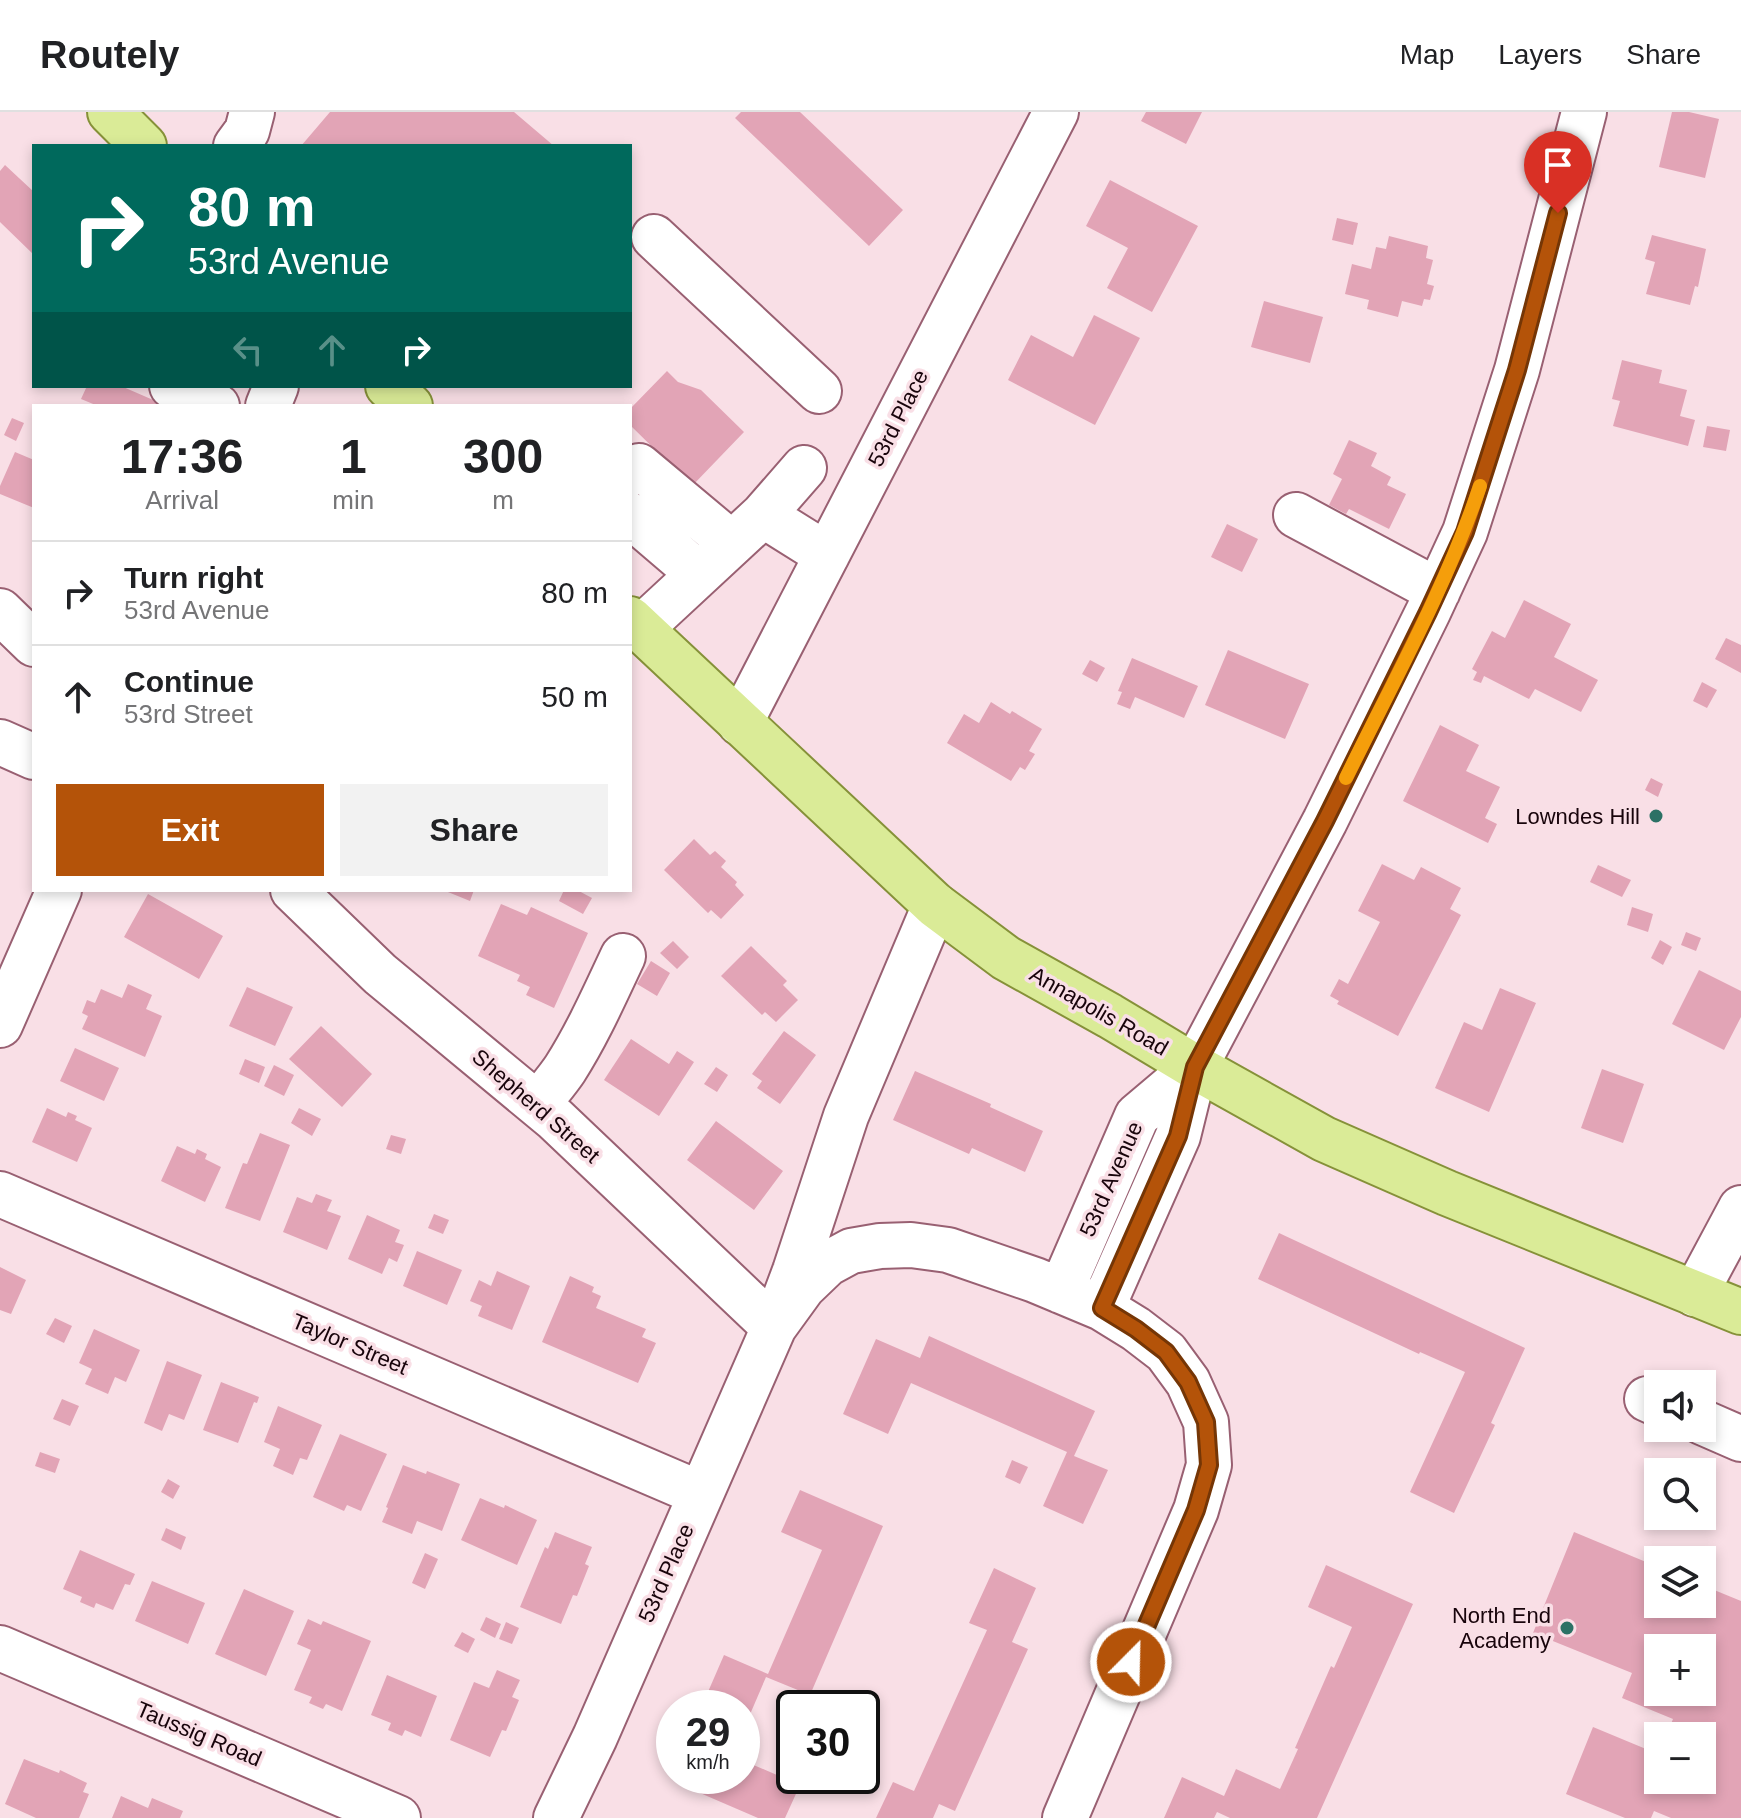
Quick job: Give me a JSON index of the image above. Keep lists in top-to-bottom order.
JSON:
{
  "streets": {
    "main road": ["Annapolis Road"],
    "street": [
      "53rd Place",
      "Shepherd Street",
      "53rd Avenue",
      "Taylor Street",
      "Taussig Road"
    ]
  },
  "crossings": [
    ["53rd Place", "Annapolis Road"],
    ["53rd Place", "Shepherd Street"],
    ["53rd Place", "53rd Avenue"],
    ["53rd Place", "Taylor Street"],
    ["Annapolis Road", "53rd Avenue"]
  ],
  "places": ["Lowndes Hill", "North End Academy"],
  "page": {
    "header": "Routely",
    "nav": ["Map", "Layers", "Share"],
    "turn": ["80 m", "53rd Avenue"],
    "eta": [
      "17:36",
      "Arrival",
      "1",
      "min",
      "300",
      "m"
    ],
    "list": [
      {
        "name": "Turn right",
        "note": "53rd Avenue",
        "value": "80 m"
      },
      {
        "name": "Continue",
        "note": "53rd Street",
        "value": "50 m"
      }
    ],
    "buttons": ["Exit", "Share"],
    "map_buttons": ["+", "−"],
    "speed": "29 km/h",
    "limit": "30"
  }
}
